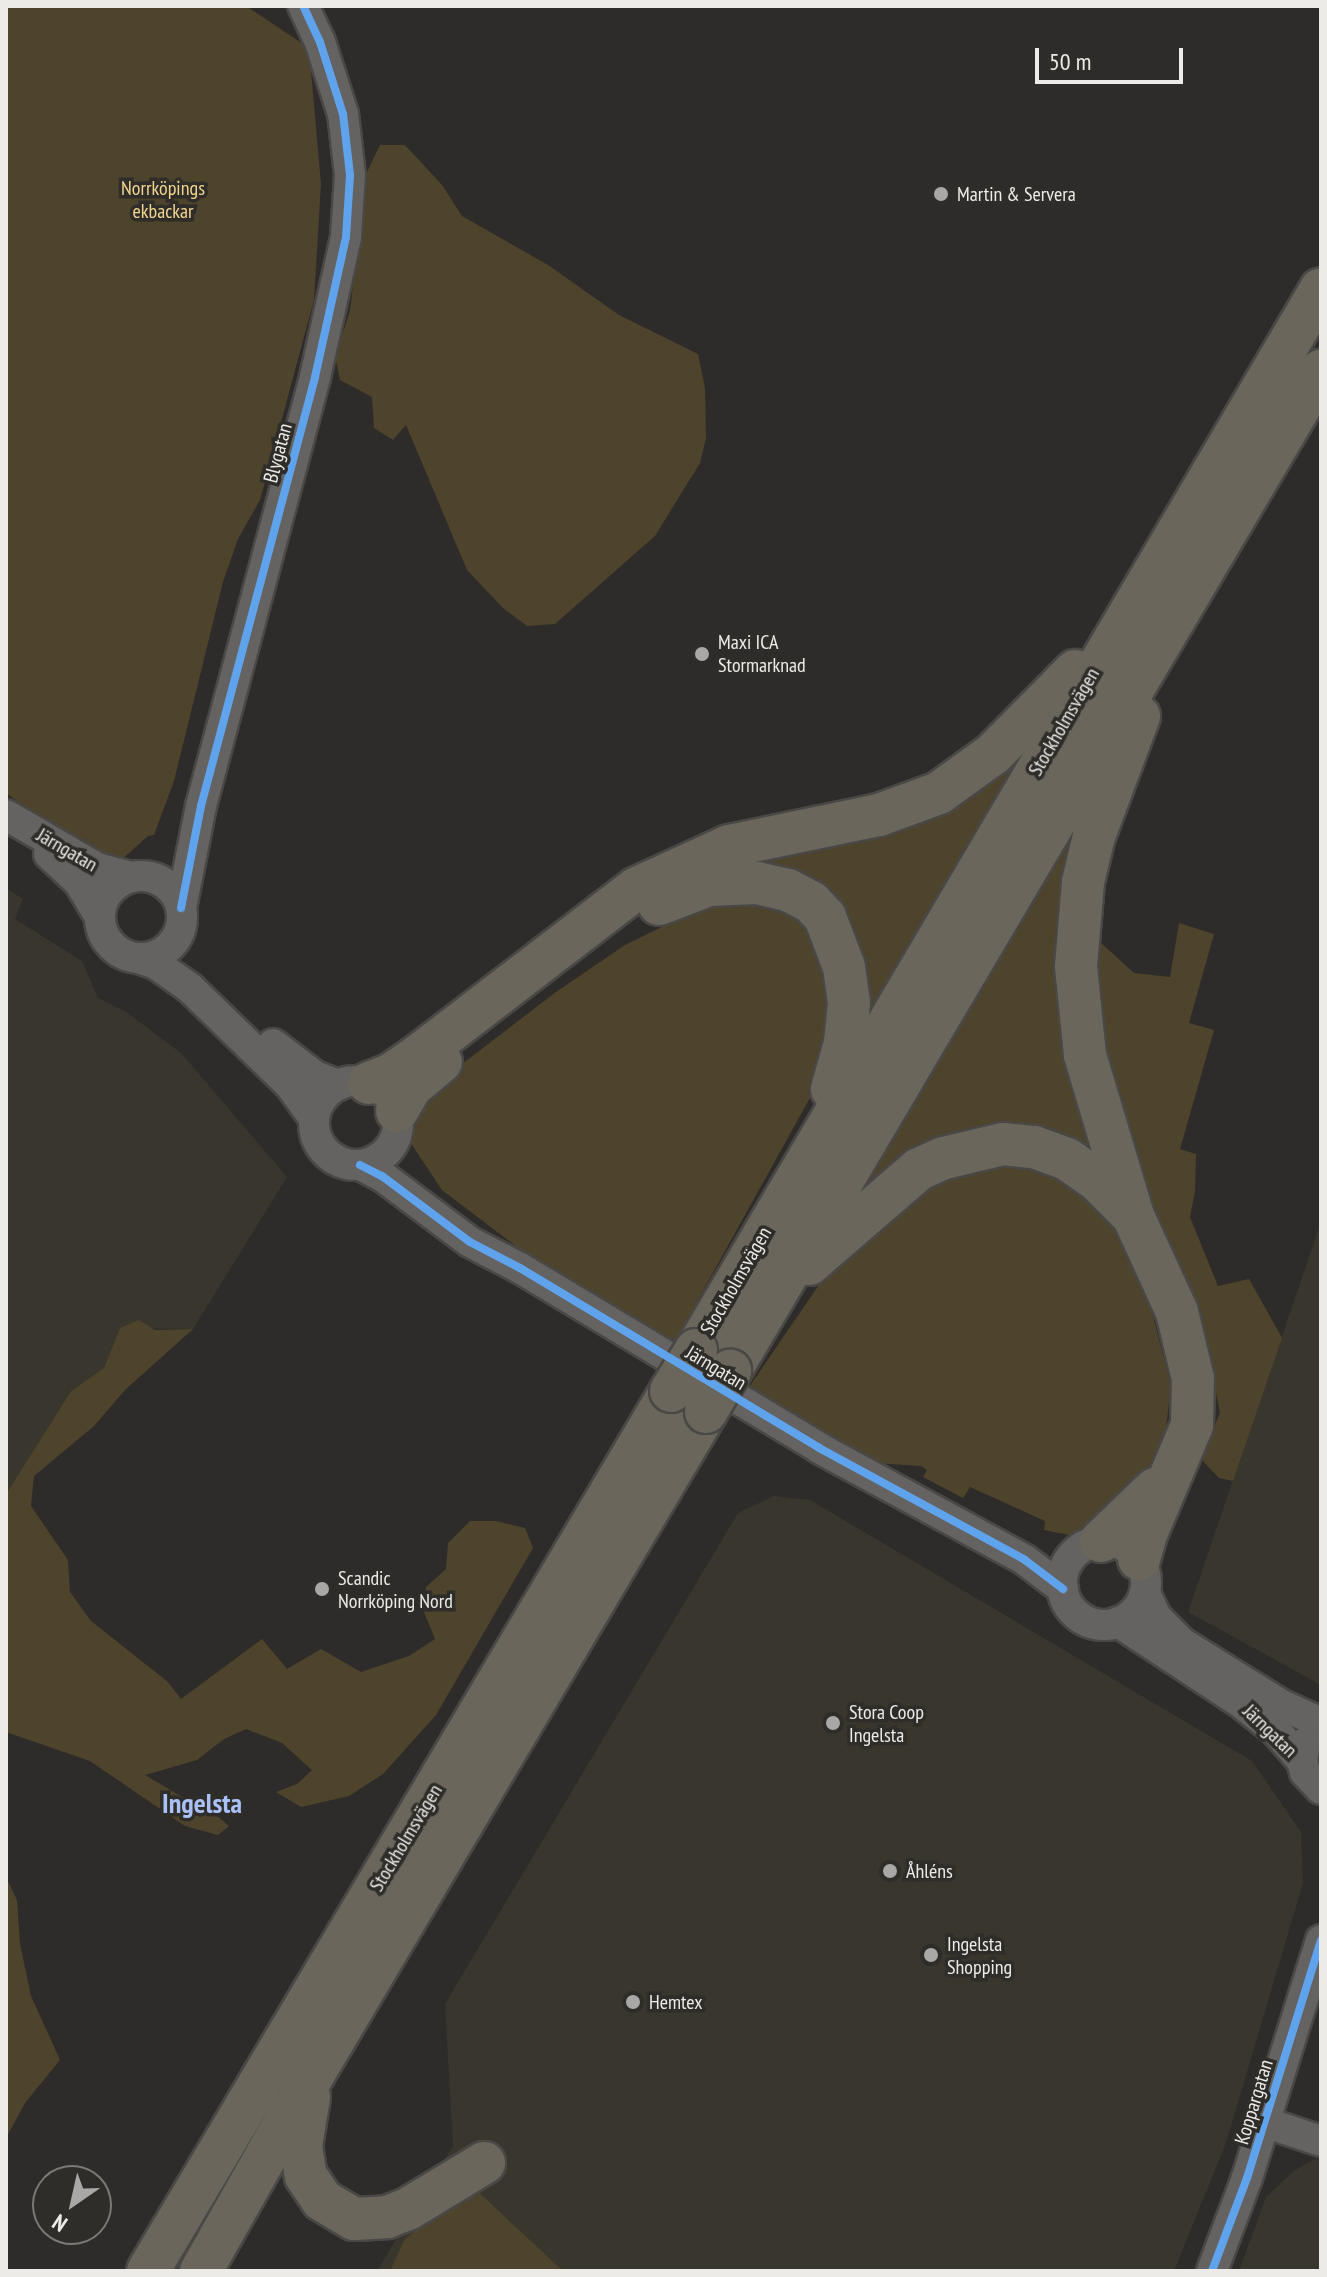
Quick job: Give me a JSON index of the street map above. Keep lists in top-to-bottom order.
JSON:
{
  "streets": {
    "highway": ["Stockholmsvägen"],
    "street": ["Blygatan", "Järngatan", "Koppargatan"]
  },
  "crossings": [
    ["Blygatan", "Järngatan"]
  ],
  "districts": ["Ingelsta"],
  "parks": ["Norrköpings ekbackar"],
  "places": [
    "Martin & Servera",
    "Maxi ICA Stormarknad",
    "Scandic Norrköping Nord",
    "Stora Coop Ingelsta",
    "Åhléns",
    "Ingelsta Shopping",
    "Hemtex"
  ],
  "scale_bar": "50 m",
  "north": "bottom left"
}
